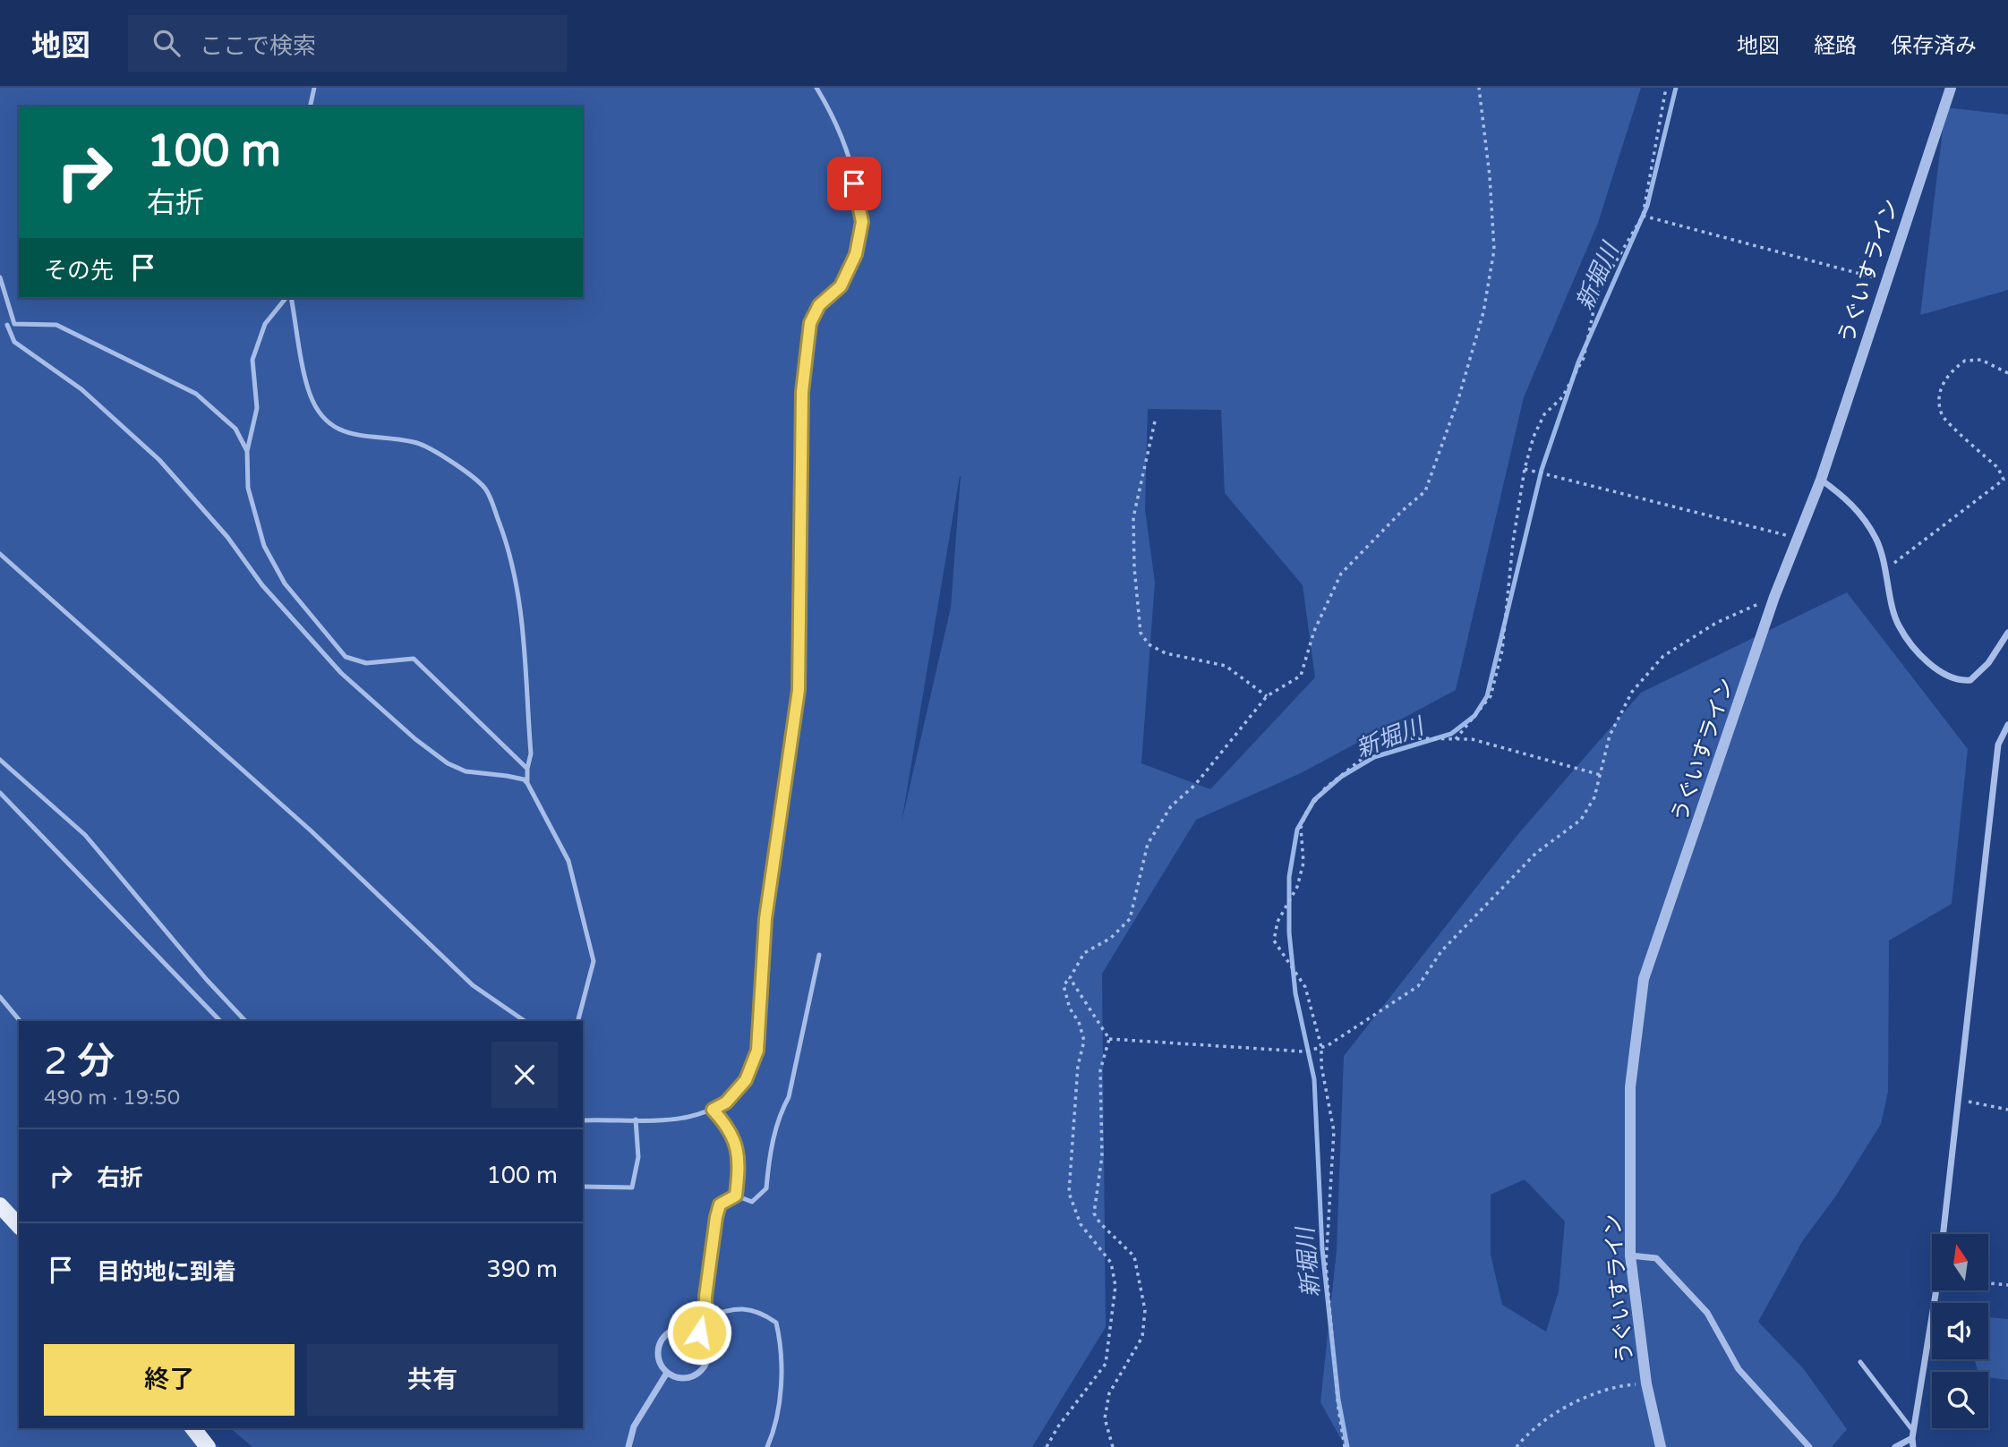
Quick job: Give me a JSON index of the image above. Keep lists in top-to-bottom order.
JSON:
{
  "streets": {
    "street": ["うぐいすライン"]
  },
  "water": ["新堀川"],
  "north": "top",
  "page": {
    "header": "地図",
    "search": "ここで検索",
    "nav": ["地図", "経路", "保存済み"],
    "turn": ["100 m", "右折"],
    "then": "その先",
    "heading": ["2 分", "490 m · 19:50"],
    "list": [
      {
        "name": "右折",
        "value": "100 m"
      },
      {
        "name": "目的地に到着",
        "value": "390 m"
      }
    ],
    "buttons": ["終了", "共有"]
  }
}
